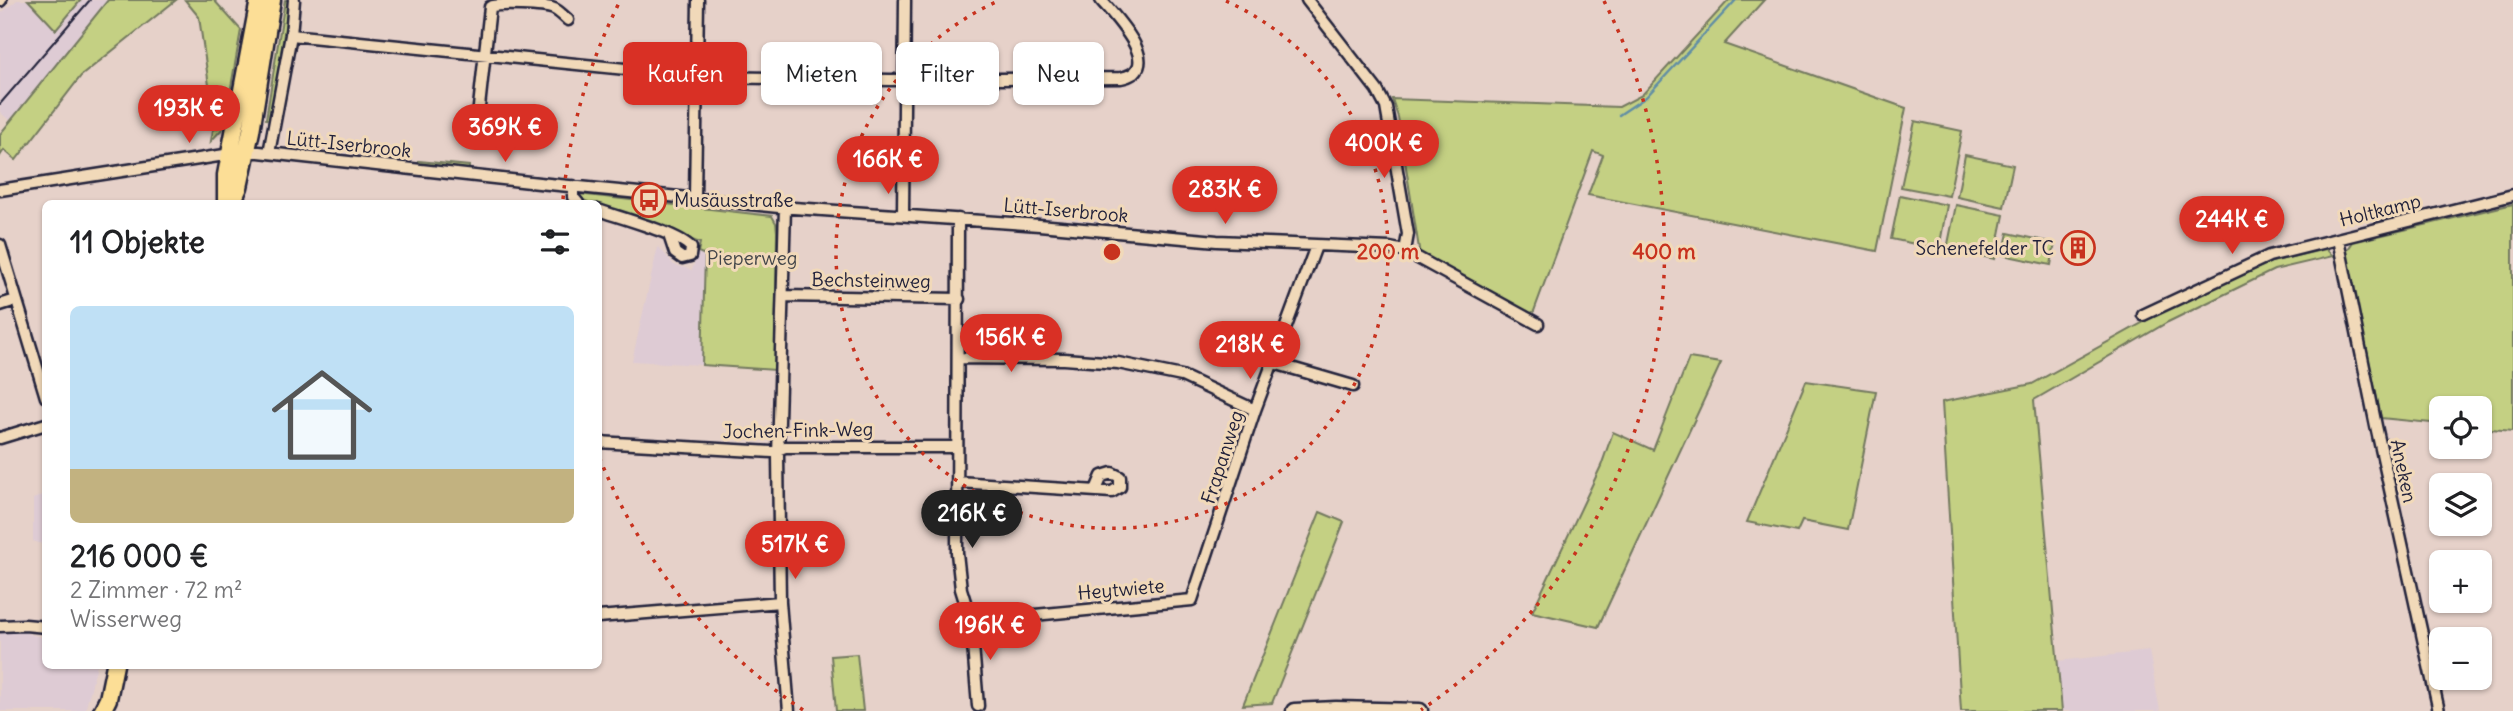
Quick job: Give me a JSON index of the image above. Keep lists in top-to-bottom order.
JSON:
{
  "streets": {
    "street": [
      "Lütt-Iserbrook",
      "Holtkamp",
      "Bechsteinweg",
      "Jochen-Fink-Weg",
      "Frapanweg",
      "Aneken",
      "Heytwiete"
    ]
  },
  "crossings": [
    ["Lütt-Iserbrook", "Frapanweg"],
    ["Holtkamp", "Aneken"],
    ["Frapanweg", "Heytwiete"]
  ],
  "parks": ["Pieperweg"],
  "places": {
    "bus stop": ["Musäusstraße"],
    "building": ["Schenefelder TC"]
  },
  "page": {
    "chip": [
      "Kaufen",
      "Mieten",
      "Filter",
      "Neu"
    ],
    "price": [
      "193K €",
      "369K €",
      "400K €",
      "166K €",
      "283K €",
      "244K €",
      "156K €",
      "218K €",
      "216K €",
      "517K €",
      "196K €"
    ],
    "heading": "11 Objekte",
    "list": [
      {
        "name": "216 000 €",
        "note": "2 Zimmer · 72 m² · Wisserweg"
      }
    ],
    "map_buttons": ["+", "−"]
  },
  "rings": ["200 m", "400 m"]
}
